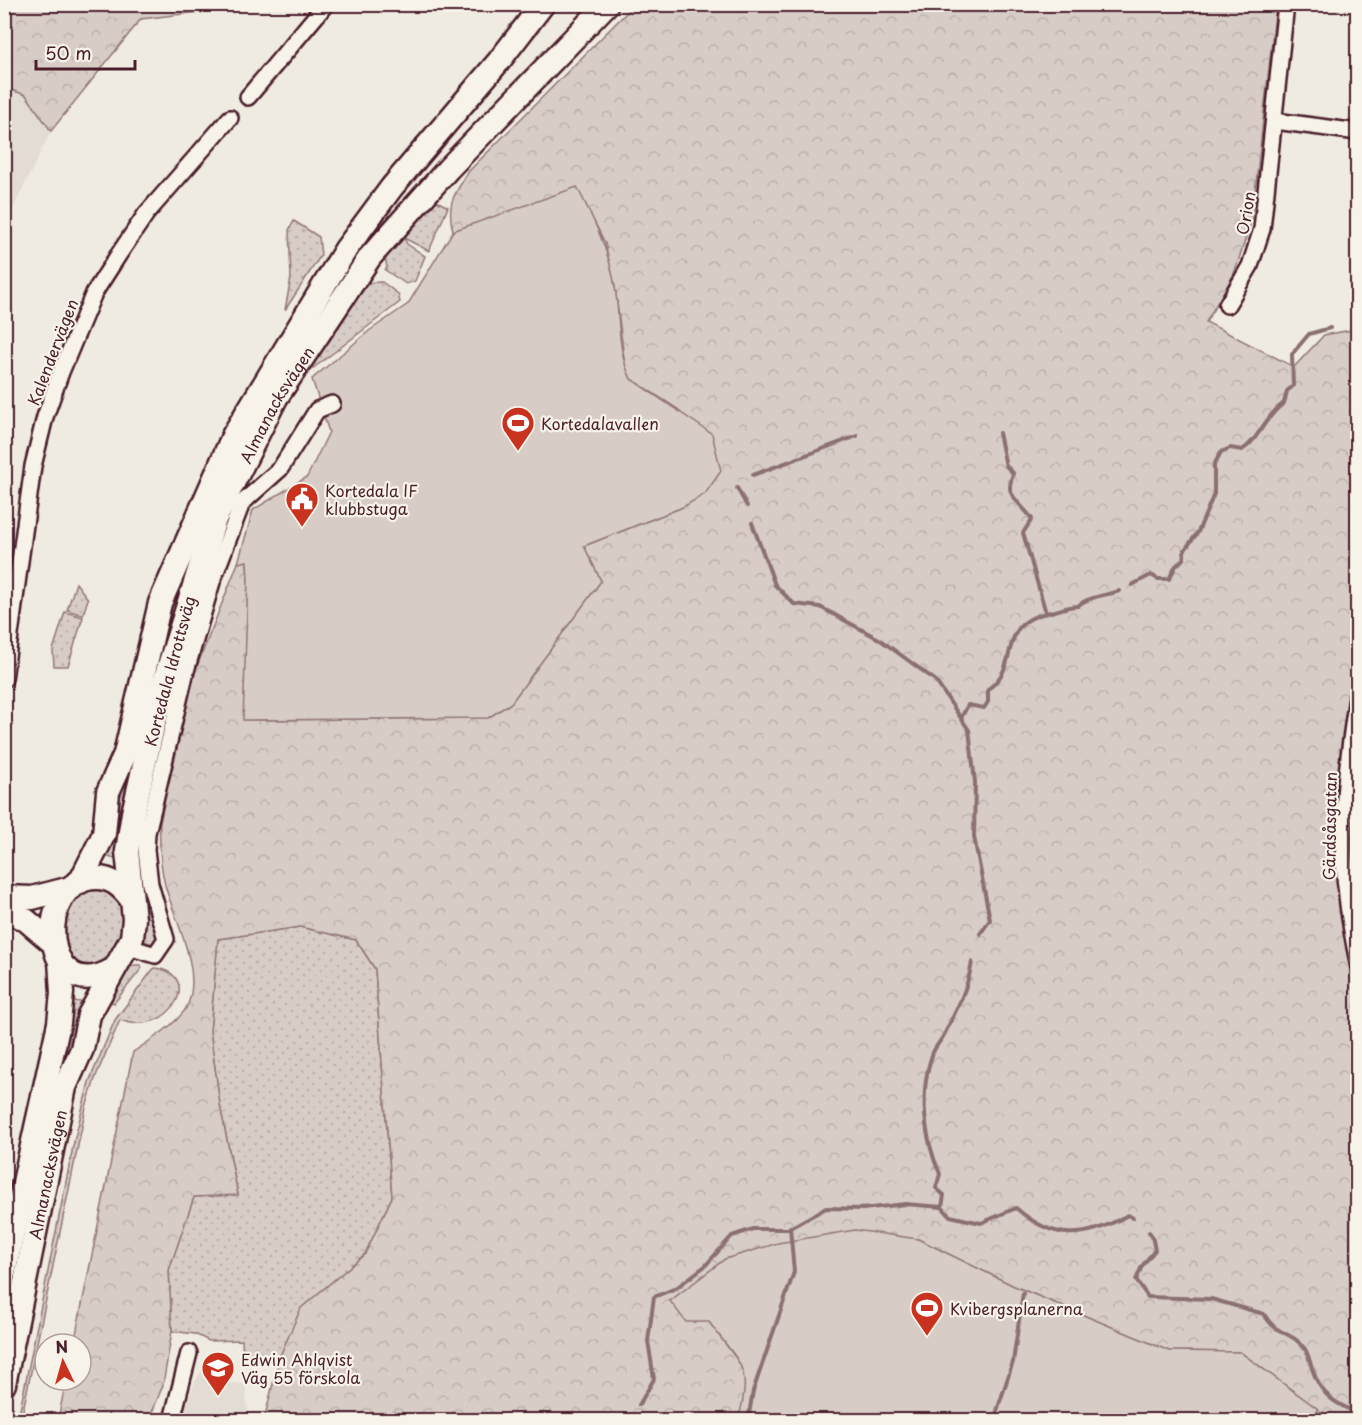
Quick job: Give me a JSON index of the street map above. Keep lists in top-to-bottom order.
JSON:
{
  "streets": {
    "main road": ["Almanacksvägen"],
    "street": [
      "Orion",
      "Kalendervägen",
      "Kortedala Idrottsväg",
      "Gärdsåsgatan"
    ]
  },
  "crossings": [
    ["Almanacksvägen", "Kortedala Idrottsväg"]
  ],
  "places": {
    "sports": ["Kortedalavallen", "Kvibergsplanerna"],
    "public building": ["Kortedala IF klubbstuga"],
    "school or university": ["Edwin Ahlqvist Väg 55 förskola"]
  },
  "scale_bar": "50 m",
  "north": "top"
}
